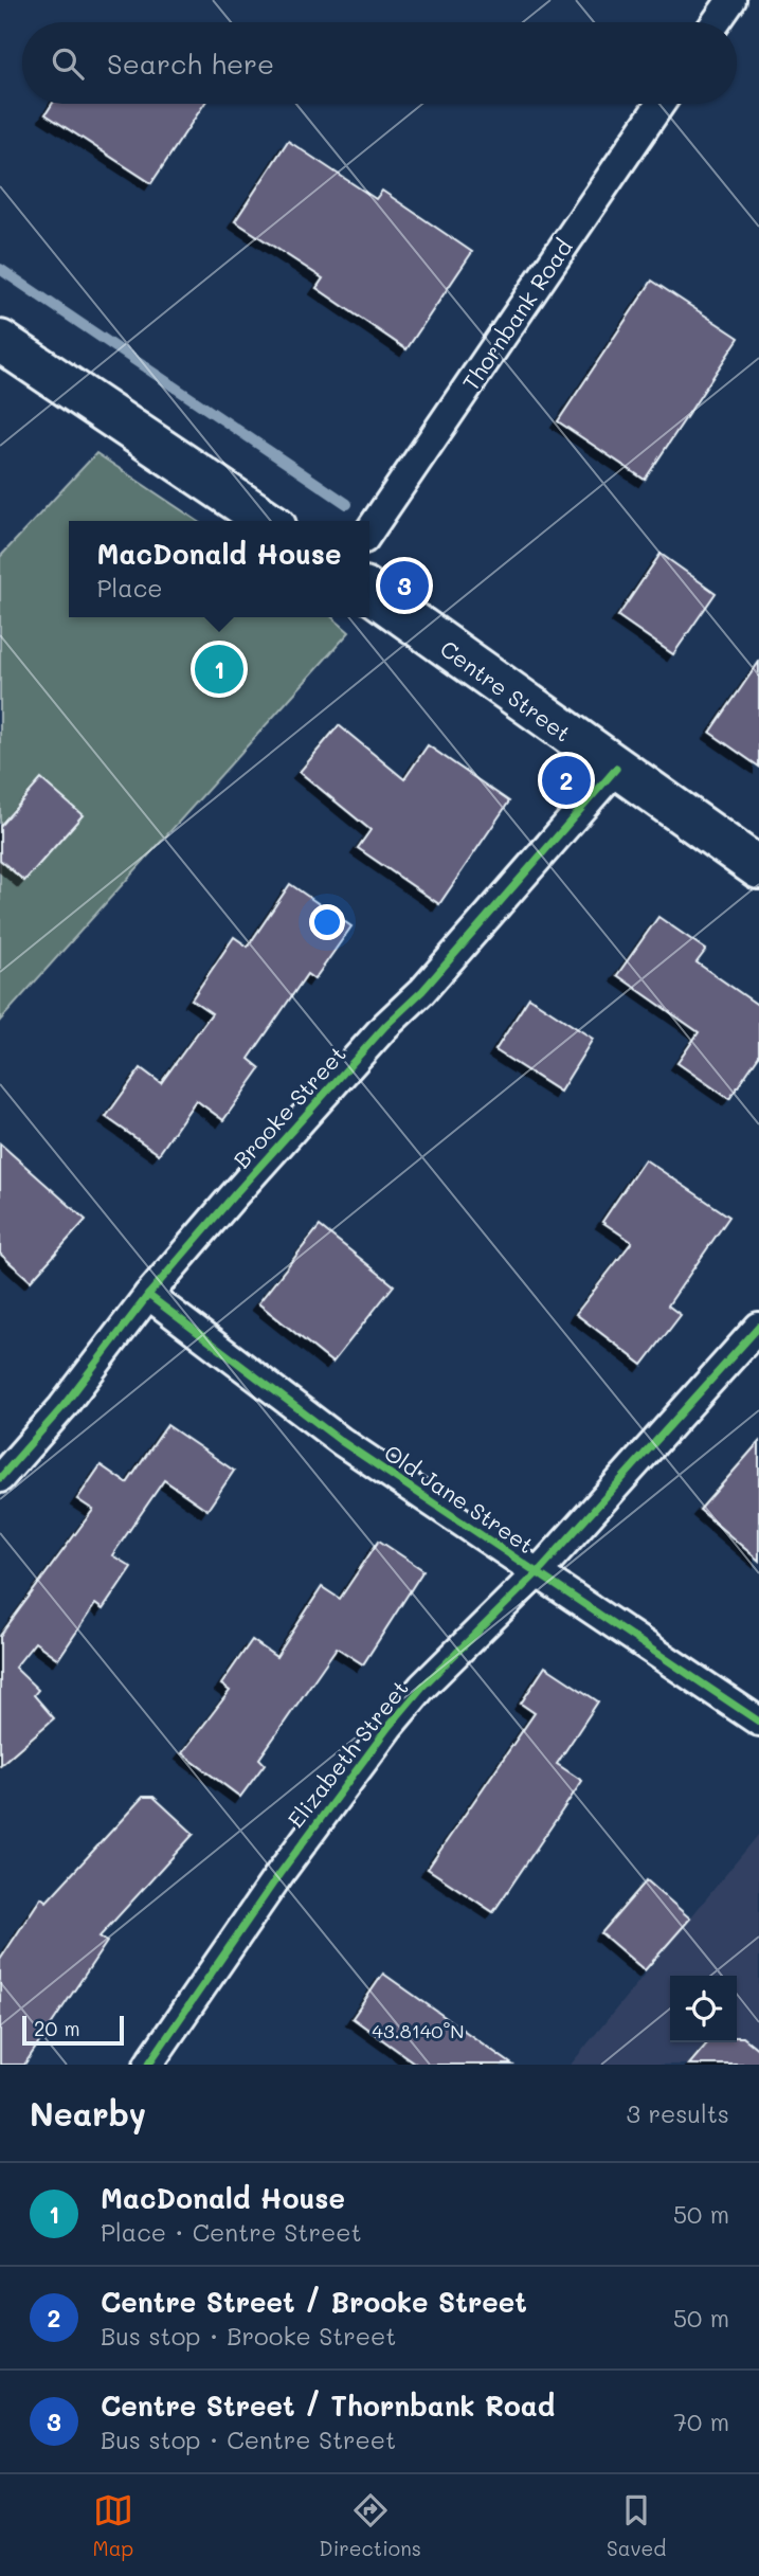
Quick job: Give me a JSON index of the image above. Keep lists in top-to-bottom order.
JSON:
{
  "streets": {
    "main road": ["Centre Street"],
    "street": [
      "Thornbank Road",
      "Brooke Street",
      "Old Jane Street",
      "Elizabeth Street"
    ]
  },
  "crossings": [
    ["Centre Street", "Brooke Street"],
    ["Brooke Street", "Old Jane Street"],
    ["Old Jane Street", "Elizabeth Street"]
  ],
  "scale_bar": "20 m",
  "page": {
    "search": "Search here",
    "popup": ["MacDonald House", "Place"],
    "pins": ["3", "1", "2"],
    "scale": "20 m",
    "heading": ["Nearby", "3 results"],
    "list": [
      {
        "mark": "1",
        "name": "MacDonald House",
        "note": "Place · Centre Street",
        "value": "50 m"
      },
      {
        "mark": "2",
        "name": "Centre Street / Brooke Street",
        "note": "Bus stop · Brooke Street",
        "value": "50 m"
      },
      {
        "mark": "3",
        "name": "Centre Street / Thornbank Road",
        "note": "Bus stop · Centre Street",
        "value": "70 m"
      }
    ],
    "nav": ["Map", "Directions", "Saved"]
  },
  "coordinates": ["43.8140°N"]
}
